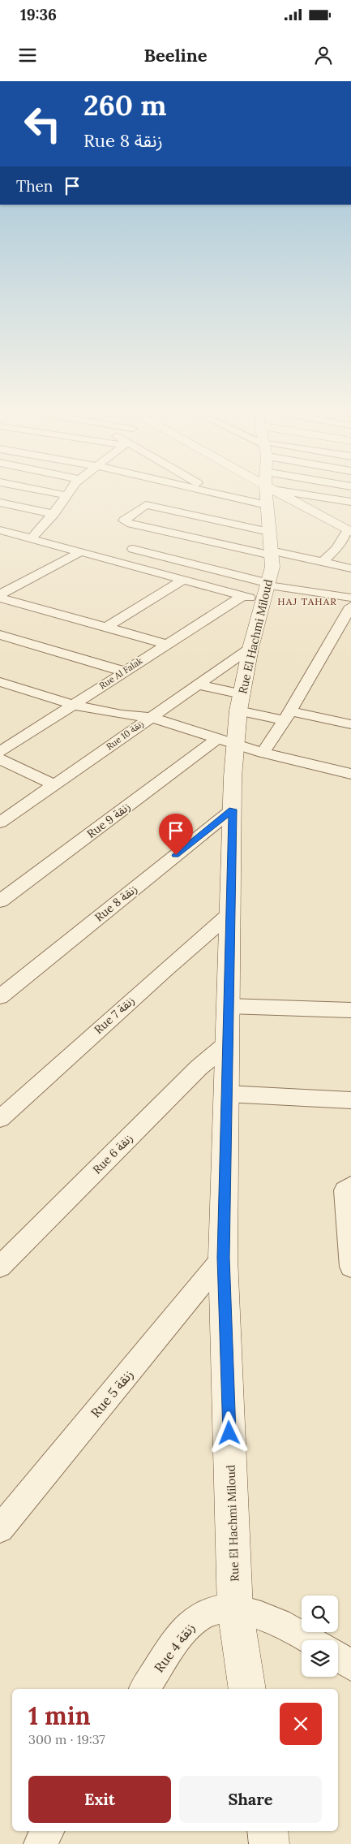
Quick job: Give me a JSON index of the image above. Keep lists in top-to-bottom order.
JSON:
{
  "streets": {
    "street": [
      "Rue El Hachmi Miloud",
      "Rue Al Falak",
      "Rue 10 زنقة",
      "Rue 9 زنقة",
      "Rue 8 زنقة",
      "Rue 7 زنقة",
      "Rue 6 زنقة",
      "Rue 5 زنقة",
      "Rue 4 زنقة"
    ]
  },
  "crossings": [
    ["Rue El Hachmi Miloud", "Rue Al Falak"],
    ["Rue El Hachmi Miloud", "Rue 10 زنقة"],
    ["Rue El Hachmi Miloud", "Rue 9 زنقة"],
    ["Rue El Hachmi Miloud", "Rue 8 زنقة"],
    ["Rue El Hachmi Miloud", "Rue 7 زنقة"],
    ["Rue El Hachmi Miloud", "Rue 6 زنقة"],
    ["Rue El Hachmi Miloud", "Rue 5 زنقة"],
    ["Rue El Hachmi Miloud", "Rue 4 زنقة"]
  ],
  "districts": ["HAJ TAHAR"],
  "page": {
    "status": "19:36",
    "header": "Beeline",
    "turn": ["260 m", "Rue 8 زنقة"],
    "then": "Then",
    "heading": ["1 min", "300 m · 19:37"],
    "buttons": ["Exit", "Share"]
  }
}
